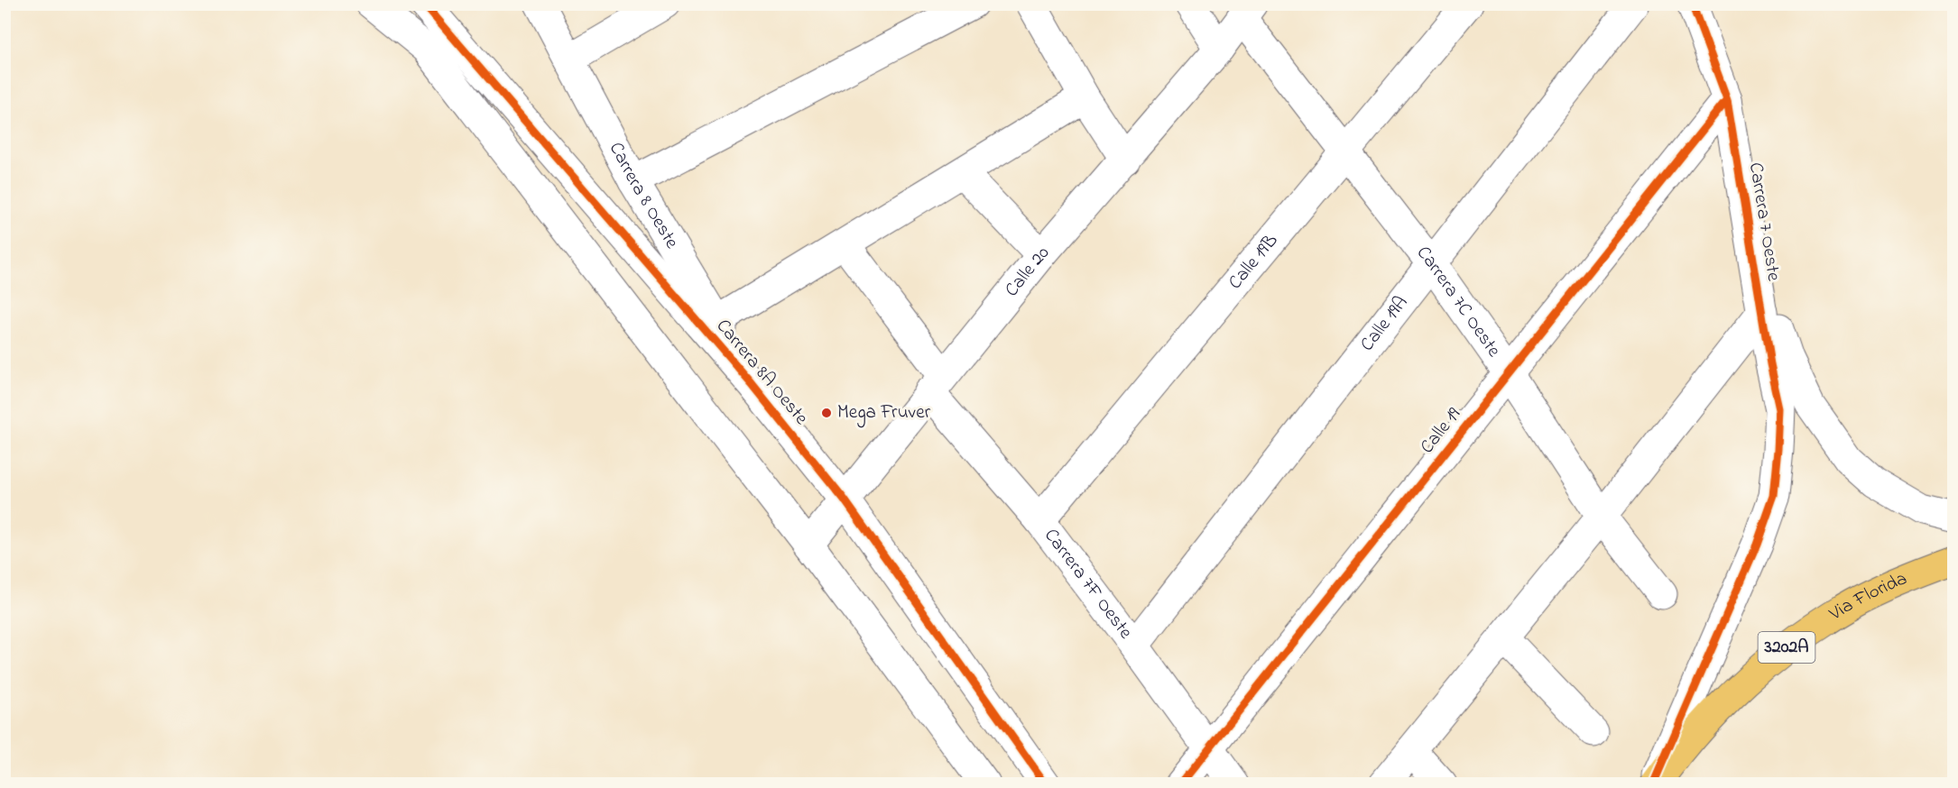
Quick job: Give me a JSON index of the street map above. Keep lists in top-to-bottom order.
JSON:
{
  "streets": {
    "main road": ["Via Florida", "3202A"],
    "street": [
      "Carrera 8 Oeste",
      "Carrera 7 Oeste",
      "Calle 19B",
      "Calle 20",
      "Carrera 7C Oeste",
      "Calle 19A",
      "Carrera 8A Oeste",
      "Calle 19",
      "Carrera 7F Oeste"
    ]
  },
  "crossings": [
    ["Carrera 8 Oeste", "Carrera 8A Oeste"],
    ["Carrera 7 Oeste", "Calle 19"],
    ["Carrera 7 Oeste", "Via Florida"],
    ["Calle 19B", "Carrera 7C Oeste"],
    ["Calle 19B", "Carrera 7F Oeste"],
    ["Calle 20", "Carrera 7C Oeste"],
    ["Calle 20", "Carrera 8A Oeste"],
    ["Calle 20", "Carrera 7F Oeste"],
    ["Carrera 7C Oeste", "Calle 19A"],
    ["Carrera 7C Oeste", "Calle 19"],
    ["Calle 19A", "Carrera 7F Oeste"],
    ["Calle 19", "Carrera 7F Oeste"]
  ],
  "places": ["Mega Fruver"]
}
